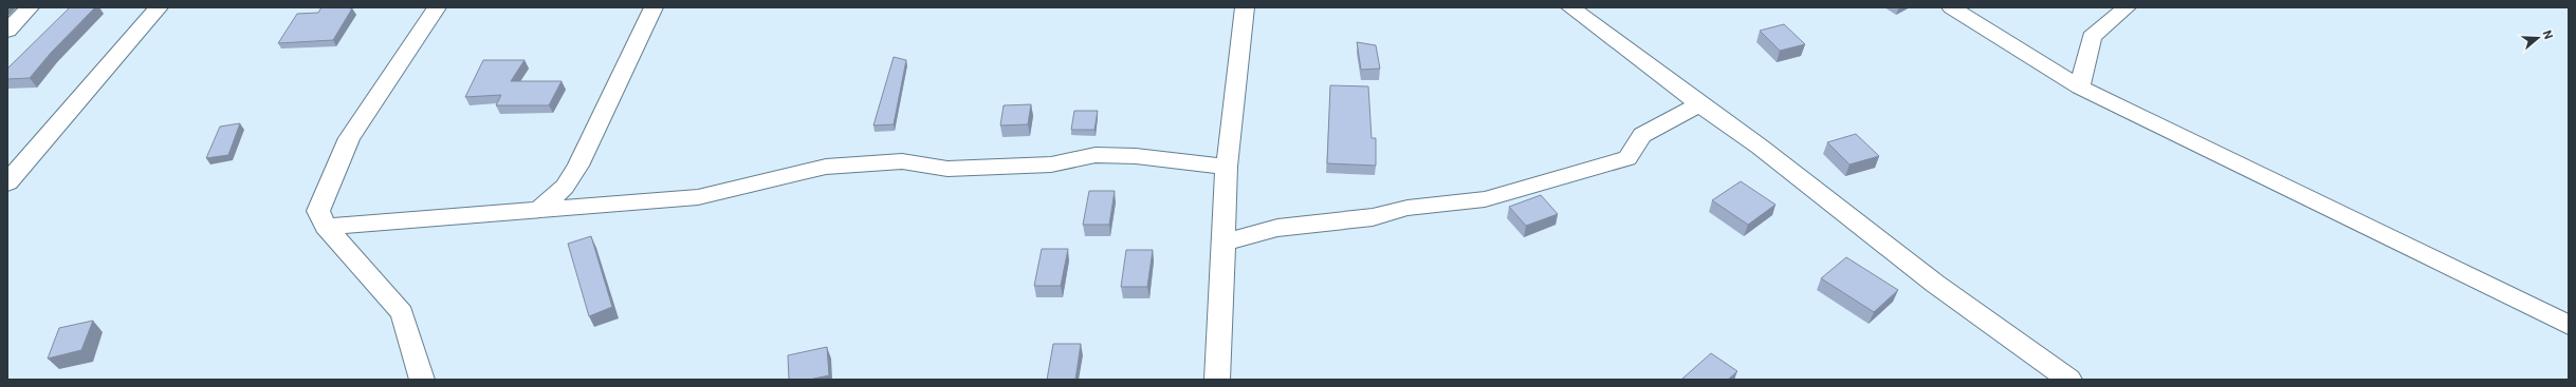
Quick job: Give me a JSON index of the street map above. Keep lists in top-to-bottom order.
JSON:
{
  "north": "right"
}
